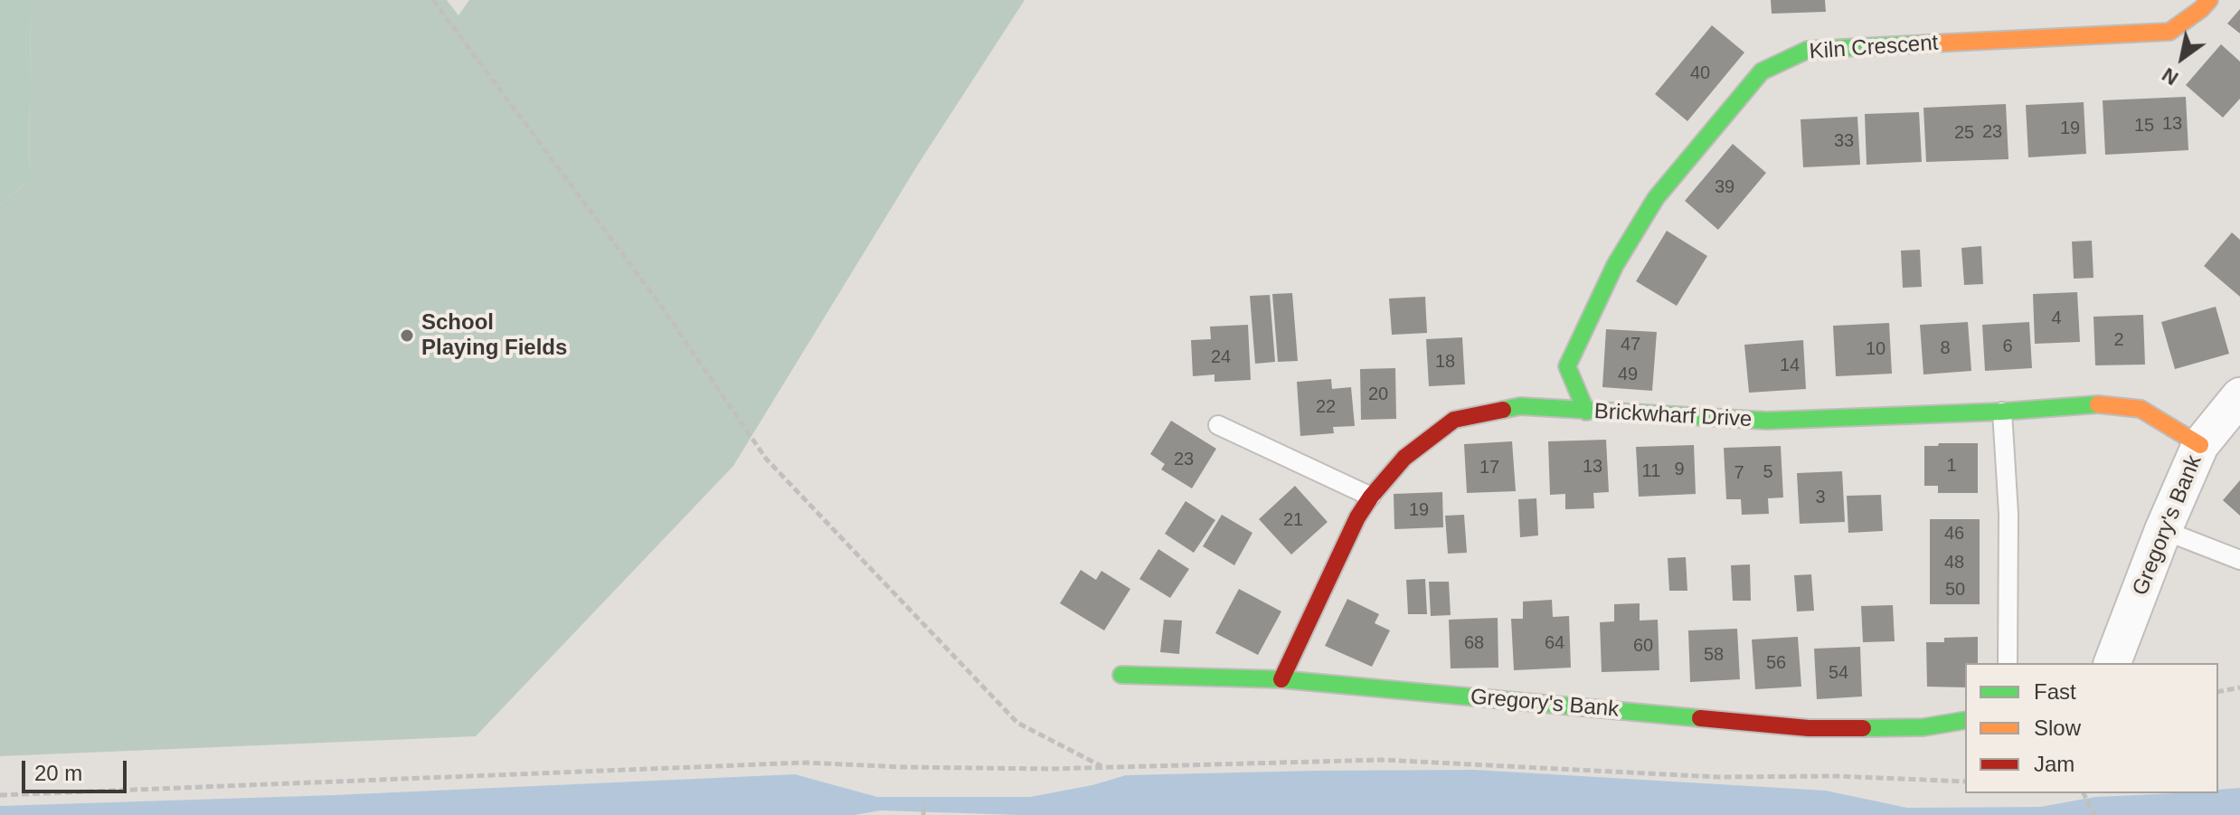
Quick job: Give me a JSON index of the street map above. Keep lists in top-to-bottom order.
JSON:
{
  "streets": {
    "street": ["Kiln Crescent", "Brickwharf Drive", "Gregory's Bank"]
  },
  "crossings": [
    ["Kiln Crescent", "Brickwharf Drive"],
    ["Brickwharf Drive", "Gregory's Bank"]
  ],
  "places": ["School Playing Fields"],
  "house_numbers": [
    "40",
    "13",
    "15",
    "19",
    "23",
    "25",
    "33",
    "39",
    "4",
    "2",
    "47",
    "6",
    "8",
    "10",
    "24",
    "18",
    "14",
    "49",
    "20",
    "22",
    "23",
    "1",
    "13",
    "17",
    "9",
    "11",
    "5",
    "7",
    "3",
    "19",
    "21",
    "46",
    "48",
    "50",
    "68",
    "64",
    "60",
    "58",
    "56",
    "54"
  ],
  "legend": ["Fast", "Slow", "Jam"],
  "scale_bar": "20 m",
  "north": "bottom left"
}
